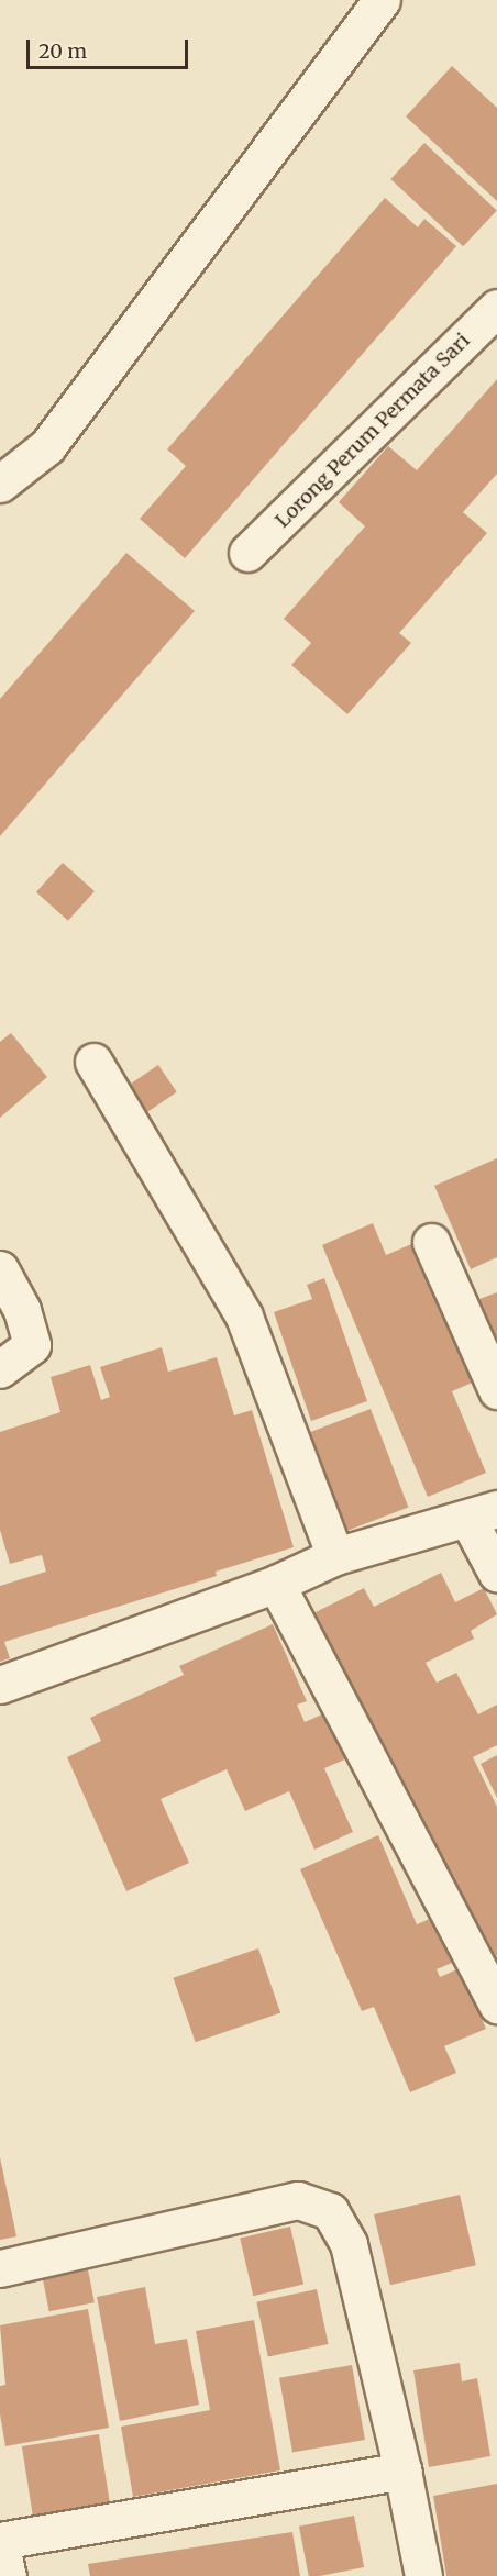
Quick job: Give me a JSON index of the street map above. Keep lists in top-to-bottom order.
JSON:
{
  "streets": {
    "street": ["Lorong Perum Permata Sari"]
  },
  "scale_bar": "20 m"
}
